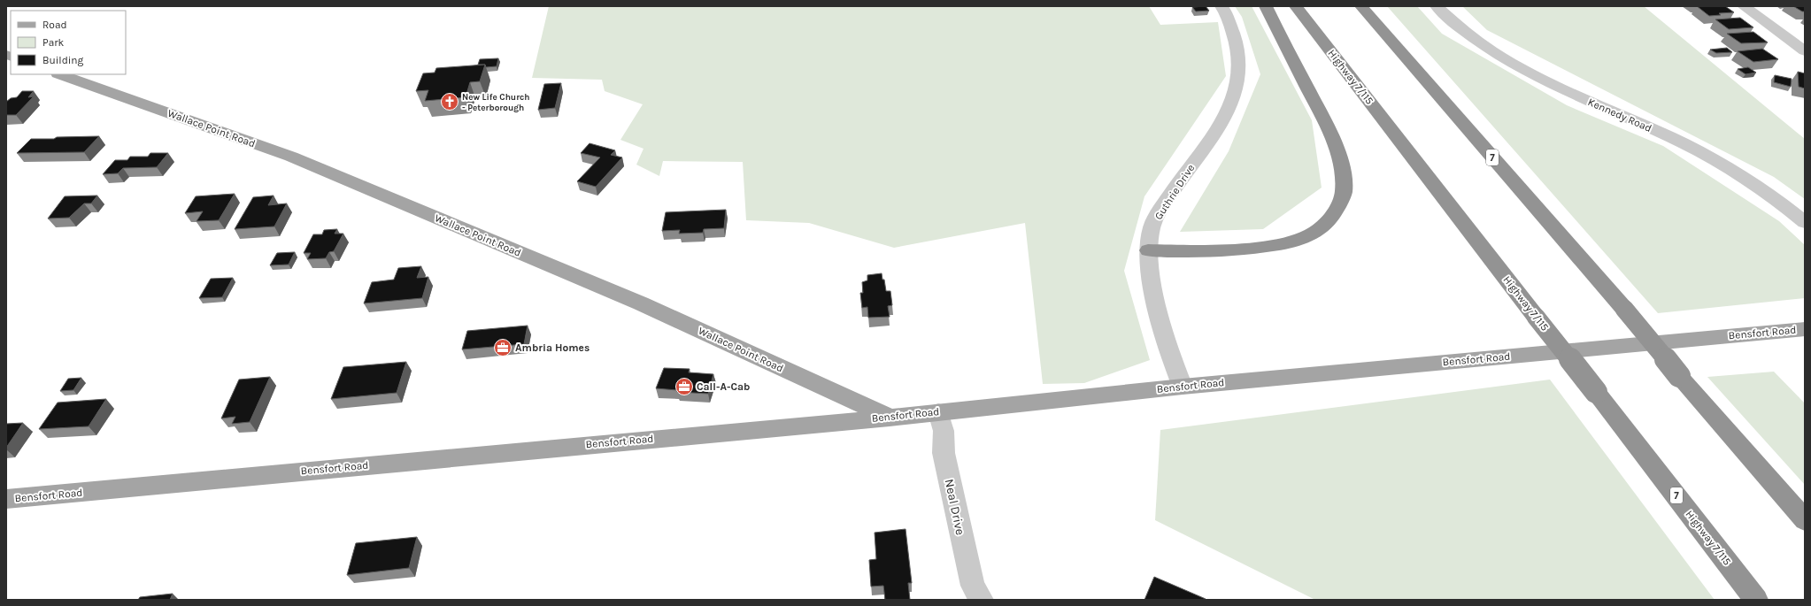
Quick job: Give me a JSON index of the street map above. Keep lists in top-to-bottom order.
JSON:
{
  "streets": {
    "highway": ["Highway 7/115", "7"],
    "main road": ["Wallace Point Road", "Bensfort Road"],
    "street": ["Kennedy Road", "Guthrie Drive", "Neal Drive"]
  },
  "crossings": [
    ["Wallace Point Road", "Bensfort Road"],
    ["Guthrie Drive", "Bensfort Road"],
    ["Bensfort Road", "Neal Drive"]
  ],
  "places": {
    "church": ["New Life Church - Peterborough"],
    "office": ["Ambria Homes", "Call-A-Cab"]
  },
  "legend": ["Road", "Park", "Building"]
}
